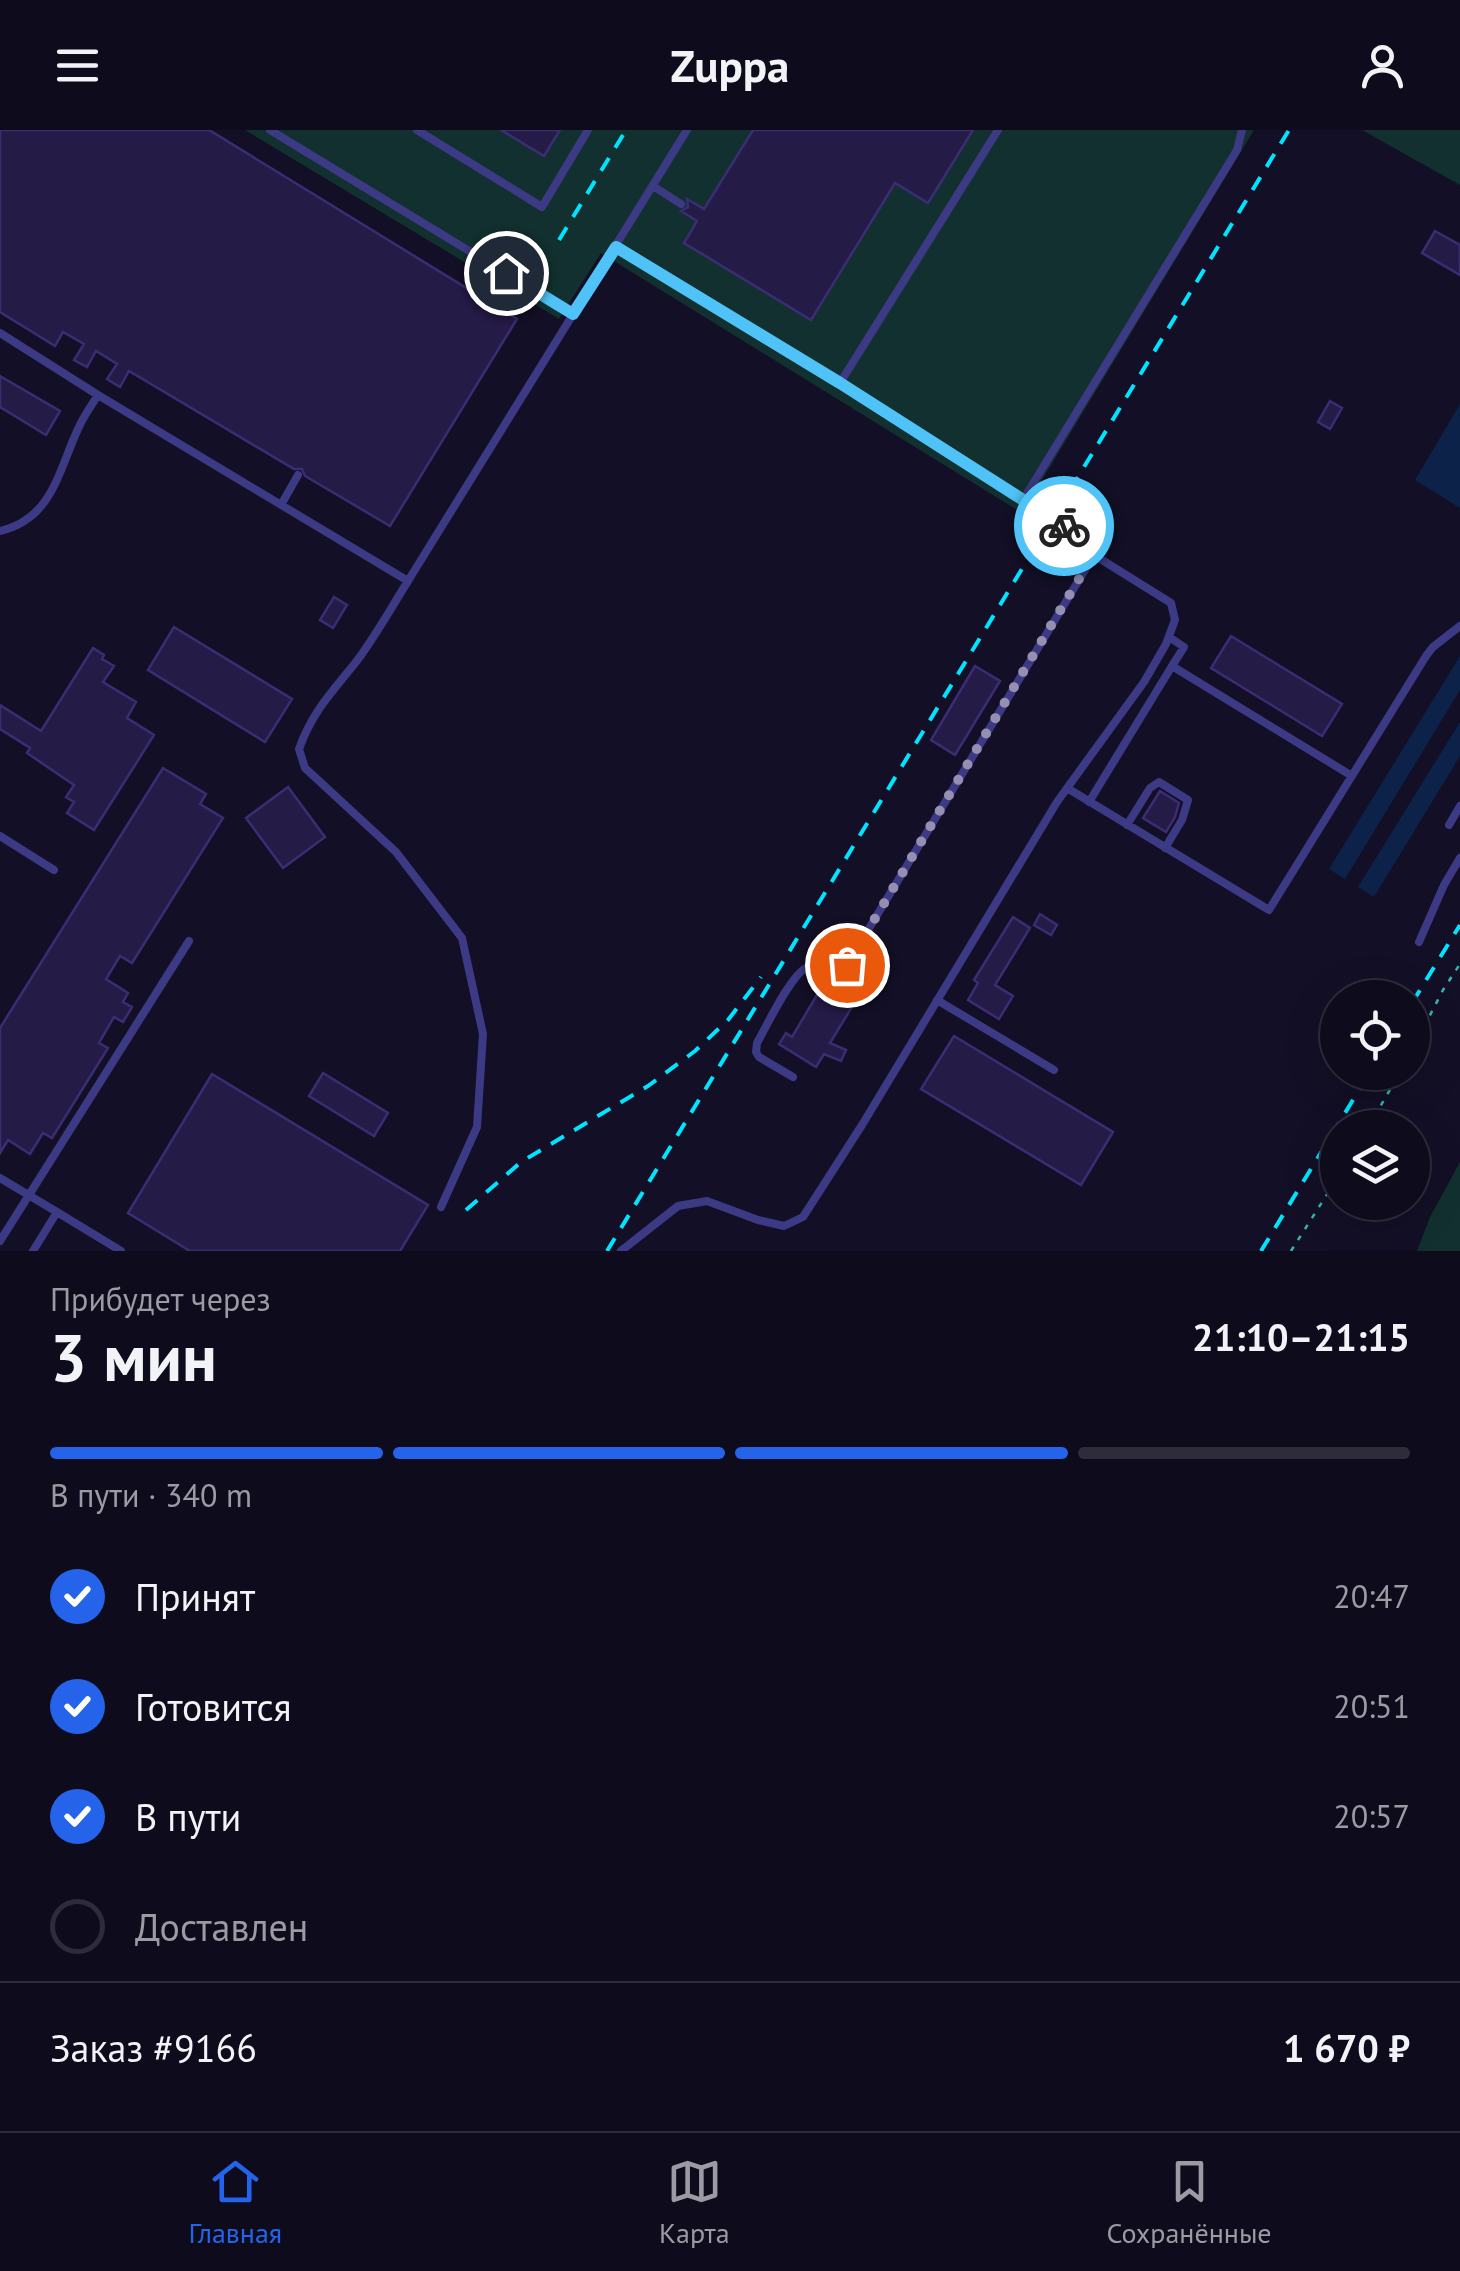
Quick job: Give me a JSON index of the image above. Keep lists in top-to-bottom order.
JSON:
{
  "page": {
    "header": "Zuppa",
    "heading": ["3 мин", "Прибудет через", "21:10–21:15"],
    "panel": ["Заказ #9166", "1 670 ₽"],
    "bar": "В пути · 340 m",
    "list": [
      ["Принят", "20:47"],
      ["Готовится", "20:51"],
      ["В пути", "20:57"],
      "Доставлен"
    ],
    "tabs": ["Главная", "Карта", "Сохранённые"]
  }
}
